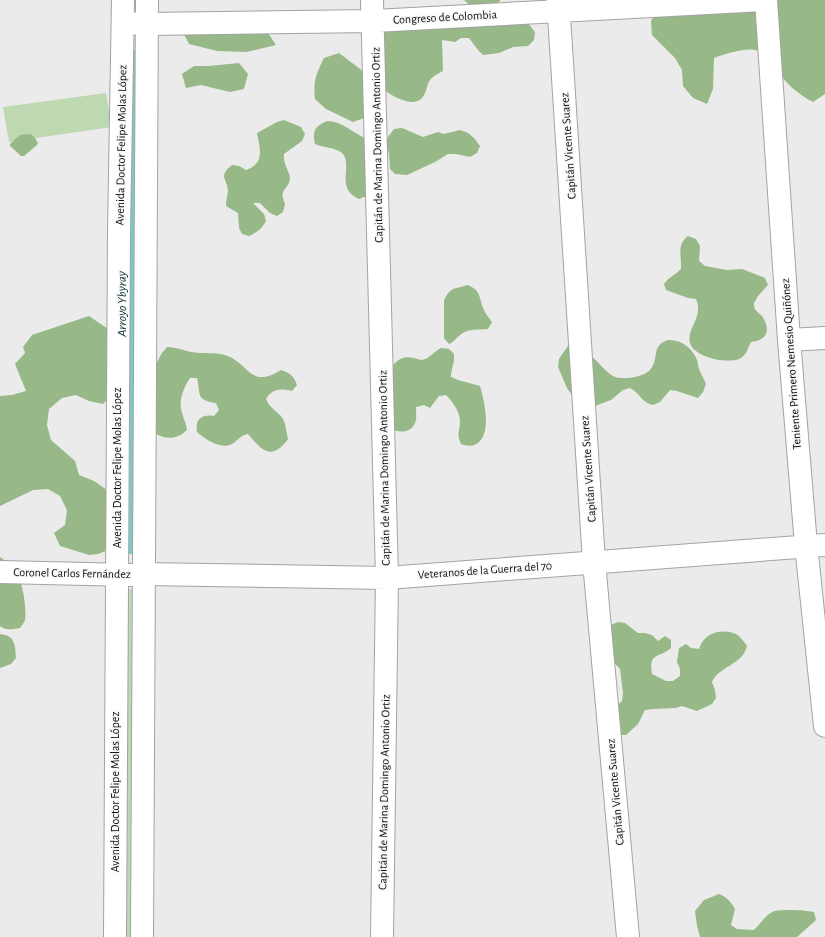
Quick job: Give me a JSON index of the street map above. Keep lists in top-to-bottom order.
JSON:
{
  "streets": {
    "street": [
      "Congreso de Colombia",
      "Avenida Doctor Felipe Molas López",
      "Capitán de Marina Domingo Antonio Ortiz",
      "Capitán Vicente Suarez",
      "Teniente Primero Nemesio Quiñónez",
      "Veteranos de la Guerra del 70",
      "Coronel Carlos Fernández"
    ]
  },
  "crossings": [
    ["Congreso de Colombia", "Avenida Doctor Felipe Molas López"],
    ["Congreso de Colombia", "Capitán de Marina Domingo Antonio Ortiz"],
    ["Congreso de Colombia", "Capitán Vicente Suarez"],
    ["Congreso de Colombia", "Teniente Primero Nemesio Quiñónez"],
    ["Avenida Doctor Felipe Molas López", "Veteranos de la Guerra del 70"],
    ["Avenida Doctor Felipe Molas López", "Coronel Carlos Fernández"],
    ["Capitán de Marina Domingo Antonio Ortiz", "Veteranos de la Guerra del 70"],
    ["Capitán Vicente Suarez", "Veteranos de la Guerra del 70"],
    ["Teniente Primero Nemesio Quiñónez", "Veteranos de la Guerra del 70"],
    ["Veteranos de la Guerra del 70", "Coronel Carlos Fernández"]
  ],
  "water": ["Arroyo Ybyray"]
}
